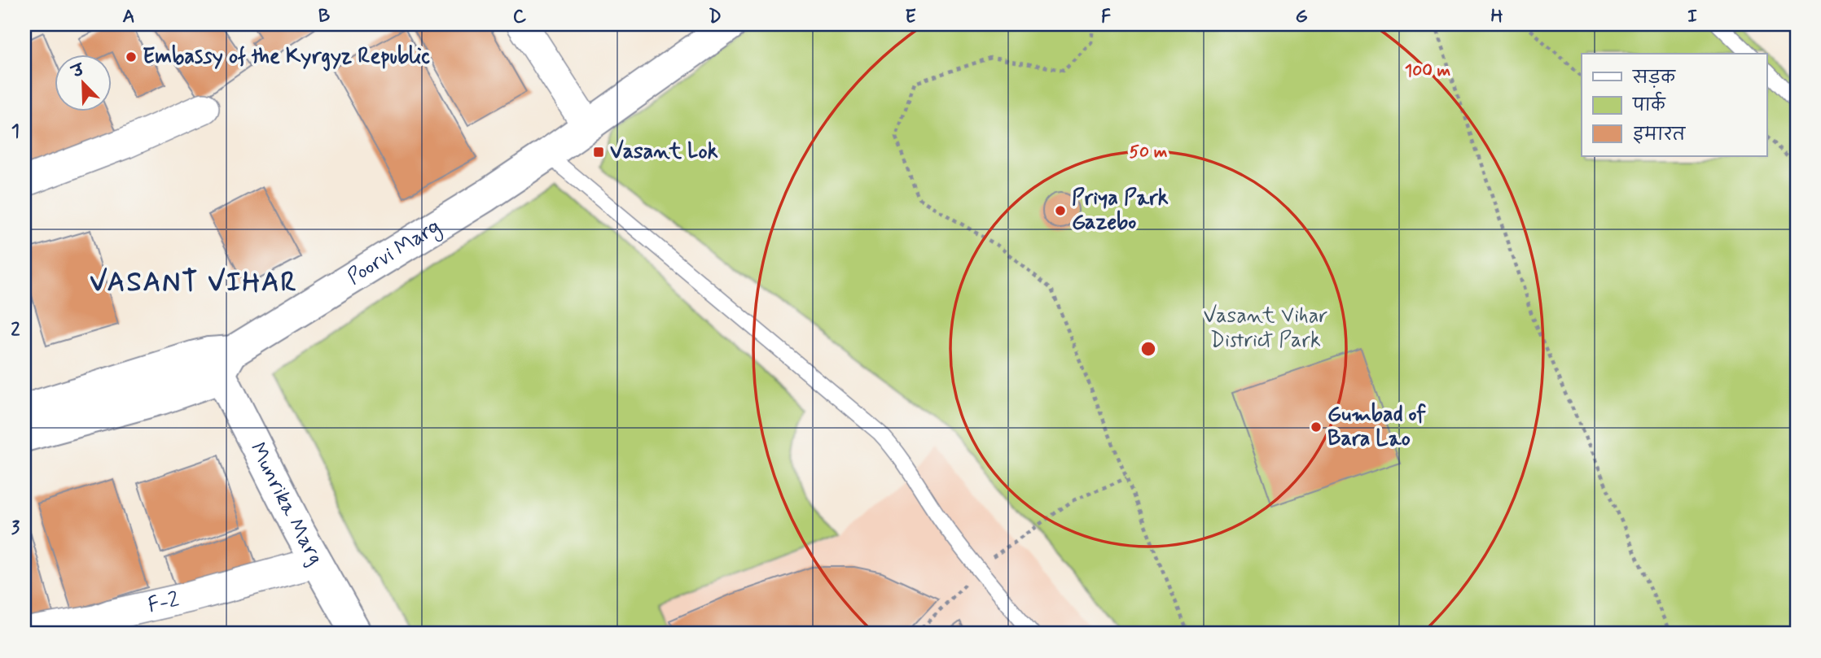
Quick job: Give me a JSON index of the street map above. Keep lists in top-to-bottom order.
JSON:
{
  "streets": {
    "main road": ["Poorvi Marg", "Munrika Marg"],
    "street": ["F-2"]
  },
  "crossings": [
    ["Poorvi Marg", "Munrika Marg"]
  ],
  "districts": ["VASANT VIHAR"],
  "parks": ["Vasant Vihar District Park"],
  "places": {
    "other": ["Embassy of the Kyrgyz Republic", "Priya Park Gazebo", "Gumbad of Bara Lao"],
    "transit": ["Vasant Lok"]
  },
  "legend": ["सड़क", "पार्क", "इमारत"],
  "north": "top left",
  "grid": {
    "columns": [
      "A",
      "B",
      "C",
      "D",
      "E",
      "F",
      "G",
      "H",
      "I"
    ],
    "rows": ["1", "2", "3"]
  },
  "rings": ["100 m", "50 m"]
}
